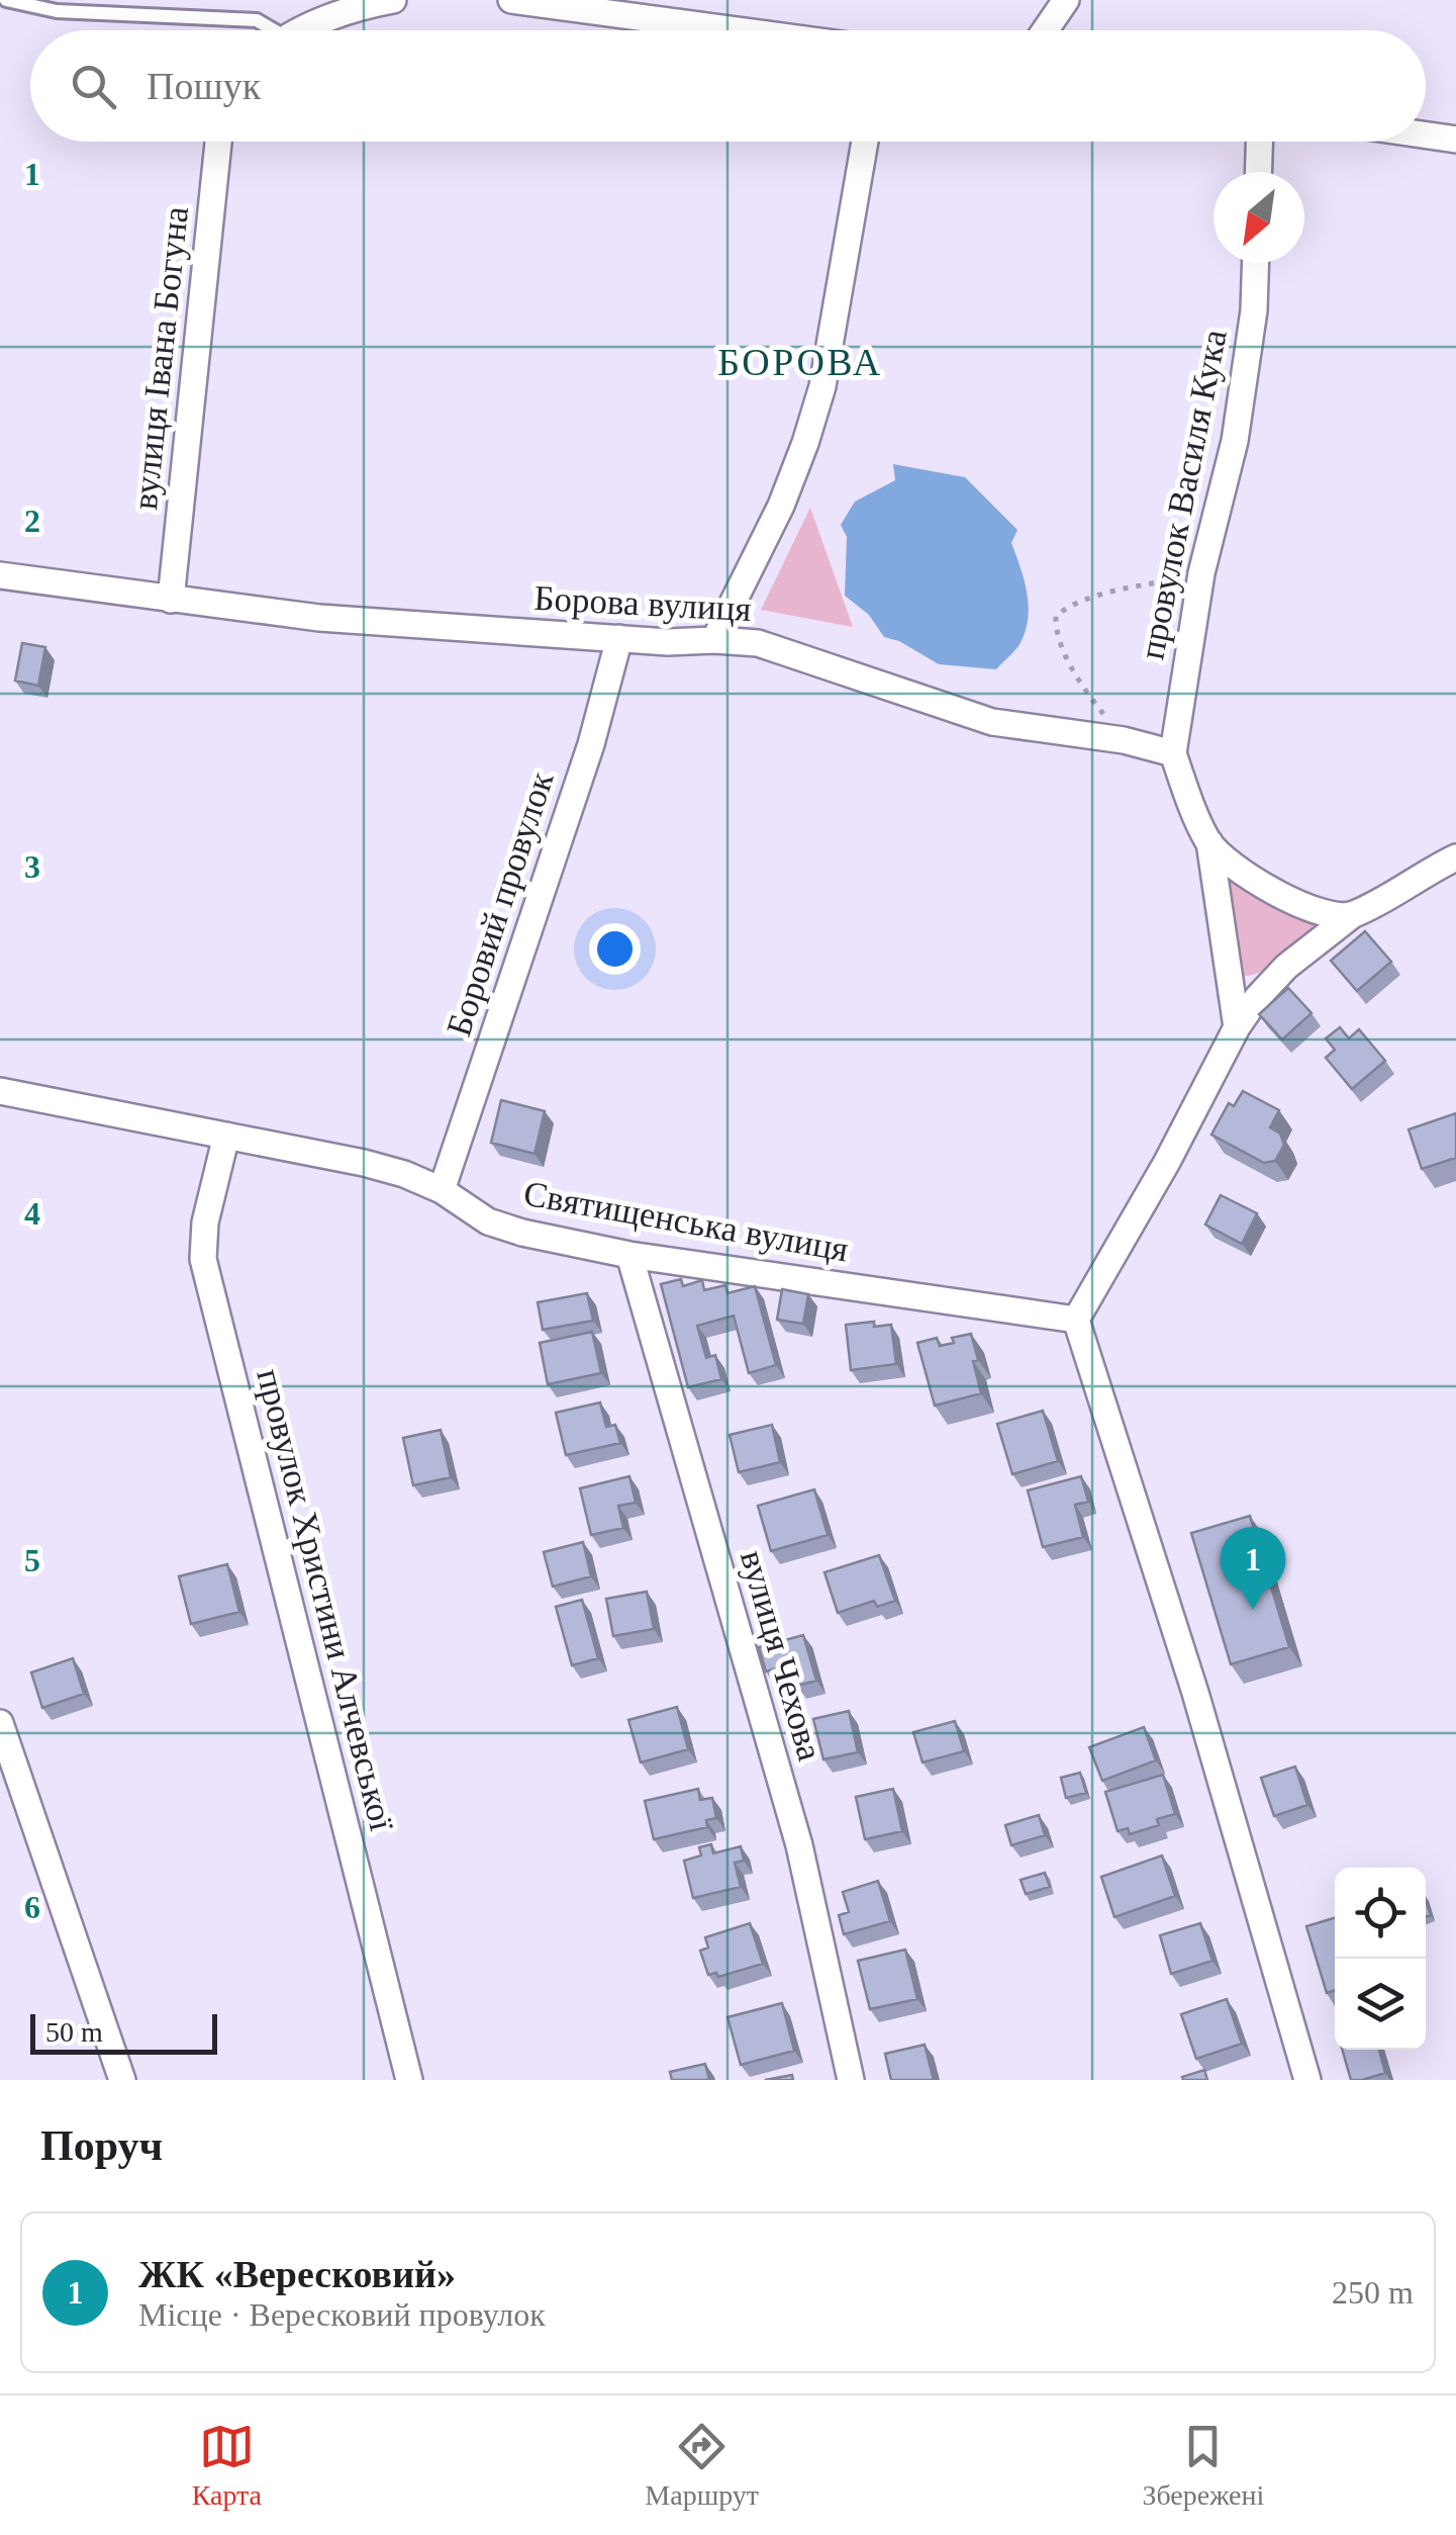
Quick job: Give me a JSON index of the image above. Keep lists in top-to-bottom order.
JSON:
{
  "streets": {
    "street": [
      "вулиця Івана Богуна",
      "провулок Василя Кука",
      "Борова вулиця",
      "Боровий провулок",
      "Святищенська вулиця",
      "провулок Христини Алчевської",
      "вулиця Чехова"
    ]
  },
  "crossings": [
    ["вулиця Івана Богуна", "Борова вулиця"],
    ["провулок Василя Кука", "Борова вулиця"],
    ["Борова вулиця", "Боровий провулок"],
    ["Боровий провулок", "Святищенська вулиця"],
    ["Святищенська вулиця", "провулок Христини Алчевської"],
    ["Святищенська вулиця", "вулиця Чехова"]
  ],
  "districts": ["БОРОВА"],
  "scale_bar": "50 m",
  "north": "bottom left",
  "page": {
    "search": "Пошук",
    "pins": "1",
    "scale": "50 m",
    "heading": "Поруч",
    "list": [
      {
        "mark": "1",
        "name": "ЖК «Вересковий»",
        "note": "Місце · Вересковий провулок",
        "value": "250 m"
      }
    ],
    "nav": ["Карта", "Маршрут", "Збережені"]
  },
  "grid": {
    "rows": [
      "1",
      "2",
      "3",
      "4",
      "5",
      "6"
    ]
  }
}
